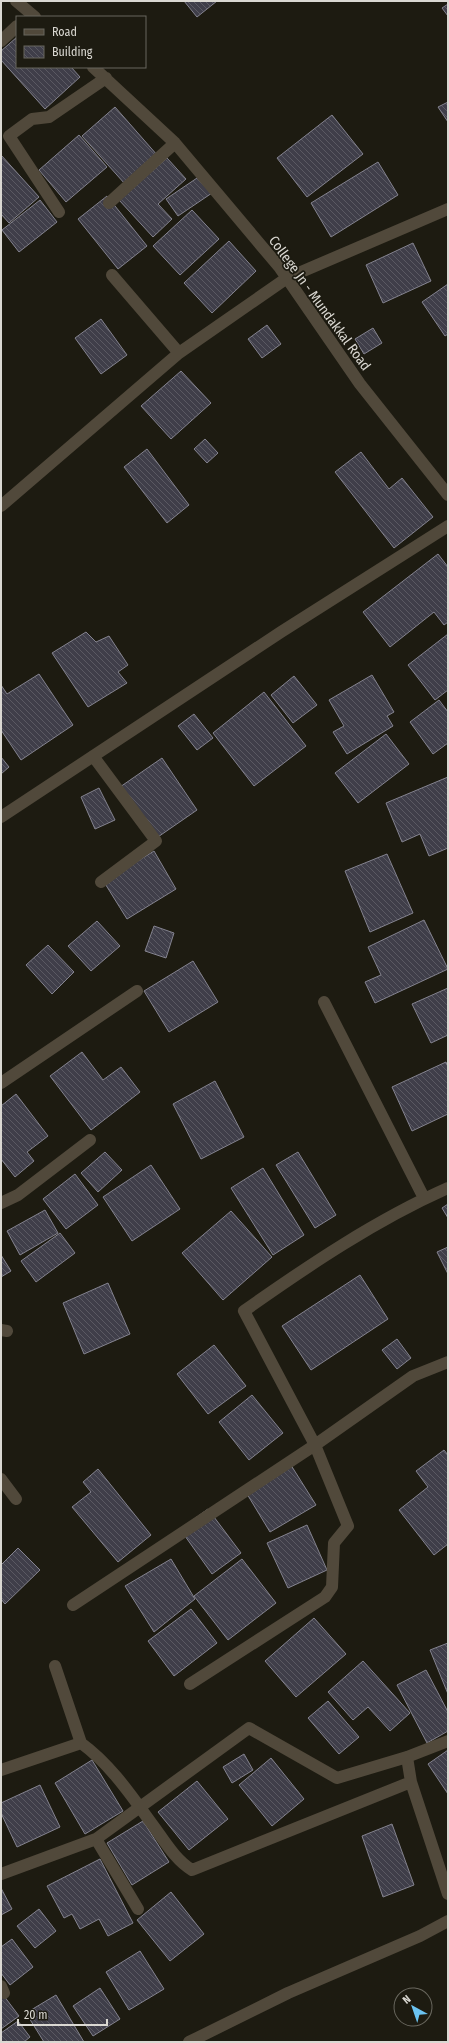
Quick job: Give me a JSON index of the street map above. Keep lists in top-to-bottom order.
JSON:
{
  "streets": {
    "street": ["College Jn - Mundakkal Road"]
  },
  "legend": ["Road", "Building"],
  "scale_bar": "20 m",
  "north": "top left"
}
